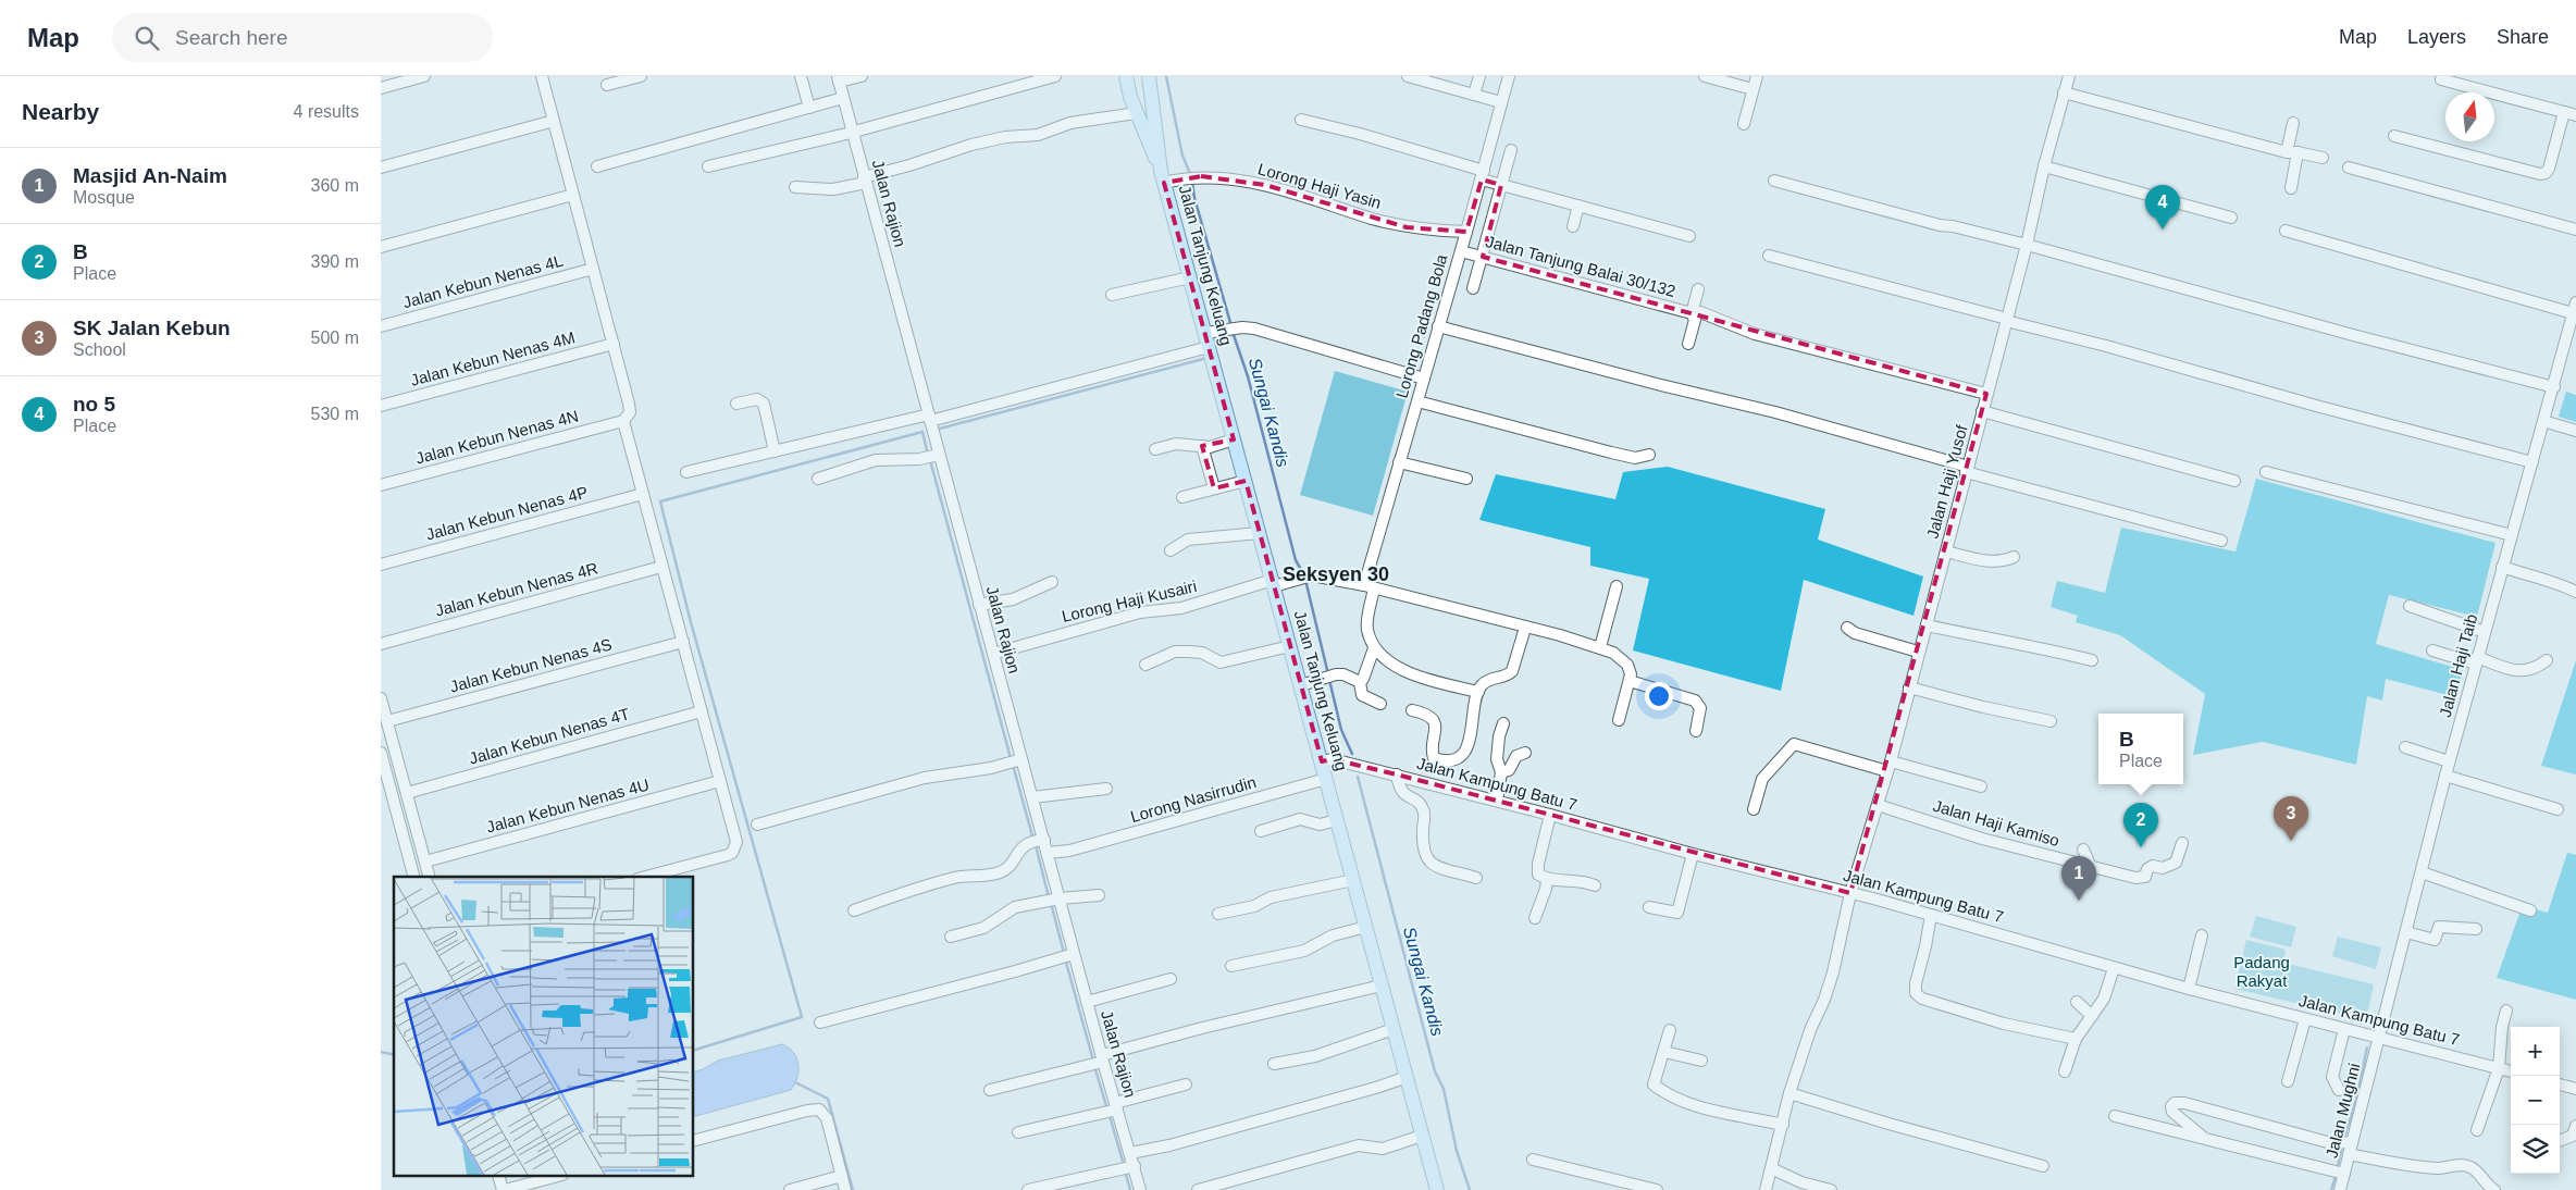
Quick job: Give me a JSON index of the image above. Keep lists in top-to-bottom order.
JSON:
{
  "streets": {
    "main road": ["Jalan Tanjung Keluang"],
    "street": [
      "Lorong Haji Yasin",
      "Jalan Rajion",
      "Jalan Tanjung Balai 30/132",
      "Jalan Kebun Nenas 4L",
      "Lorong Padang Bola",
      "Jalan Kebun Nenas 4M",
      "Jalan Kebun Nenas 4N",
      "Jalan Haji Yusof",
      "Jalan Kebun Nenas 4P",
      "Jalan Kebun Nenas 4R",
      "Lorong Haji Kusairi",
      "Jalan Kebun Nenas 4S",
      "Jalan Haji Taib",
      "Jalan Kebun Nenas 4T",
      "Jalan Kampung Batu 7",
      "Lorong Nasirrudin",
      "Jalan Kebun Nenas 4U",
      "Jalan Haji Kamiso",
      "Jalan Mughni"
    ]
  },
  "crossings": [
    ["Lorong Haji Yasin", "Jalan Tanjung Keluang"],
    ["Lorong Haji Yasin", "Lorong Padang Bola"],
    ["Jalan Rajion", "Lorong Haji Kusairi"],
    ["Jalan Rajion", "Lorong Nasirrudin"],
    ["Jalan Tanjung Keluang", "Lorong Haji Kusairi"],
    ["Jalan Tanjung Keluang", "Jalan Kampung Batu 7"],
    ["Jalan Tanjung Keluang", "Lorong Nasirrudin"],
    ["Jalan Tanjung Balai 30/132", "Lorong Padang Bola"],
    ["Jalan Tanjung Balai 30/132", "Jalan Haji Yusof"],
    ["Lorong Padang Bola", "Lorong Haji Kusairi"],
    ["Jalan Haji Yusof", "Jalan Kampung Batu 7"],
    ["Jalan Haji Yusof", "Jalan Haji Kamiso"],
    ["Jalan Haji Taib", "Jalan Kampung Batu 7"],
    ["Jalan Haji Taib", "Jalan Mughni"],
    ["Jalan Kampung Batu 7", "Jalan Mughni"]
  ],
  "districts": ["Seksyen 30"],
  "water": ["Sungai Kandis"],
  "parks": ["Padang Rakyat"],
  "north": "top",
  "page": {
    "header": "Map",
    "search": "Search here",
    "nav": ["Map", "Layers", "Share"],
    "heading": ["Nearby", "4 results"],
    "list": [
      {
        "mark": "1",
        "name": "Masjid An-Naim",
        "note": "Mosque",
        "value": "360 m"
      },
      {
        "mark": "2",
        "name": "B",
        "note": "Place",
        "value": "390 m"
      },
      {
        "mark": "3",
        "name": "SK Jalan Kebun",
        "note": "School",
        "value": "500 m"
      },
      {
        "mark": "4",
        "name": "no 5",
        "note": "Place",
        "value": "530 m"
      }
    ],
    "pins": [
      "4",
      "3",
      "2",
      "1"
    ],
    "popup": ["B", "Place"],
    "map_buttons": ["+", "−"]
  }
}
